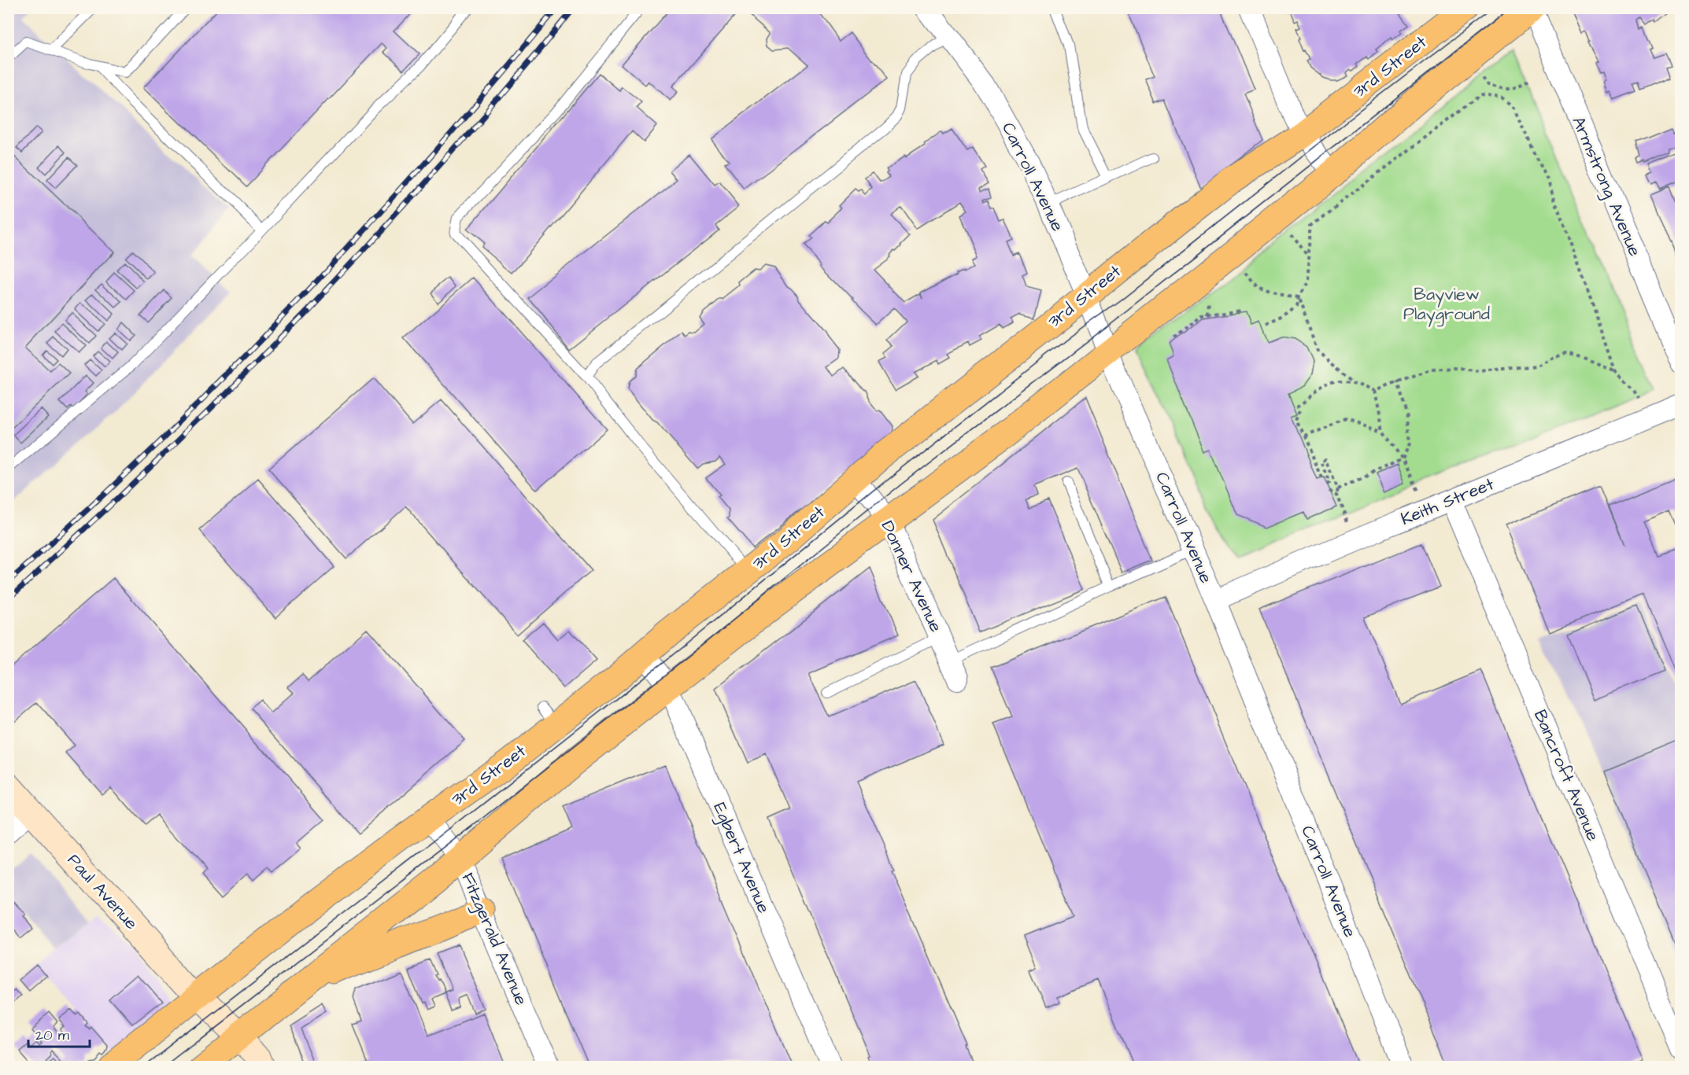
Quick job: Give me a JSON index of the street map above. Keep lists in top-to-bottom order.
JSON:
{
  "streets": {
    "main road": ["3rd Street", "Paul Avenue"],
    "street": [
      "Carroll Avenue",
      "Armstrong Avenue",
      "Keith Street",
      "Donner Avenue",
      "Bancroft Avenue",
      "Egbert Avenue",
      "Fitzgerald Avenue"
    ]
  },
  "crossings": [
    ["3rd Street", "Carroll Avenue"],
    ["3rd Street", "Donner Avenue"],
    ["3rd Street", "Egbert Avenue"],
    ["3rd Street", "Paul Avenue"],
    ["3rd Street", "Fitzgerald Avenue"],
    ["Carroll Avenue", "Keith Street"],
    ["Keith Street", "Bancroft Avenue"]
  ],
  "parks": ["Bayview Playground"],
  "scale_bar": "20 m"
}
